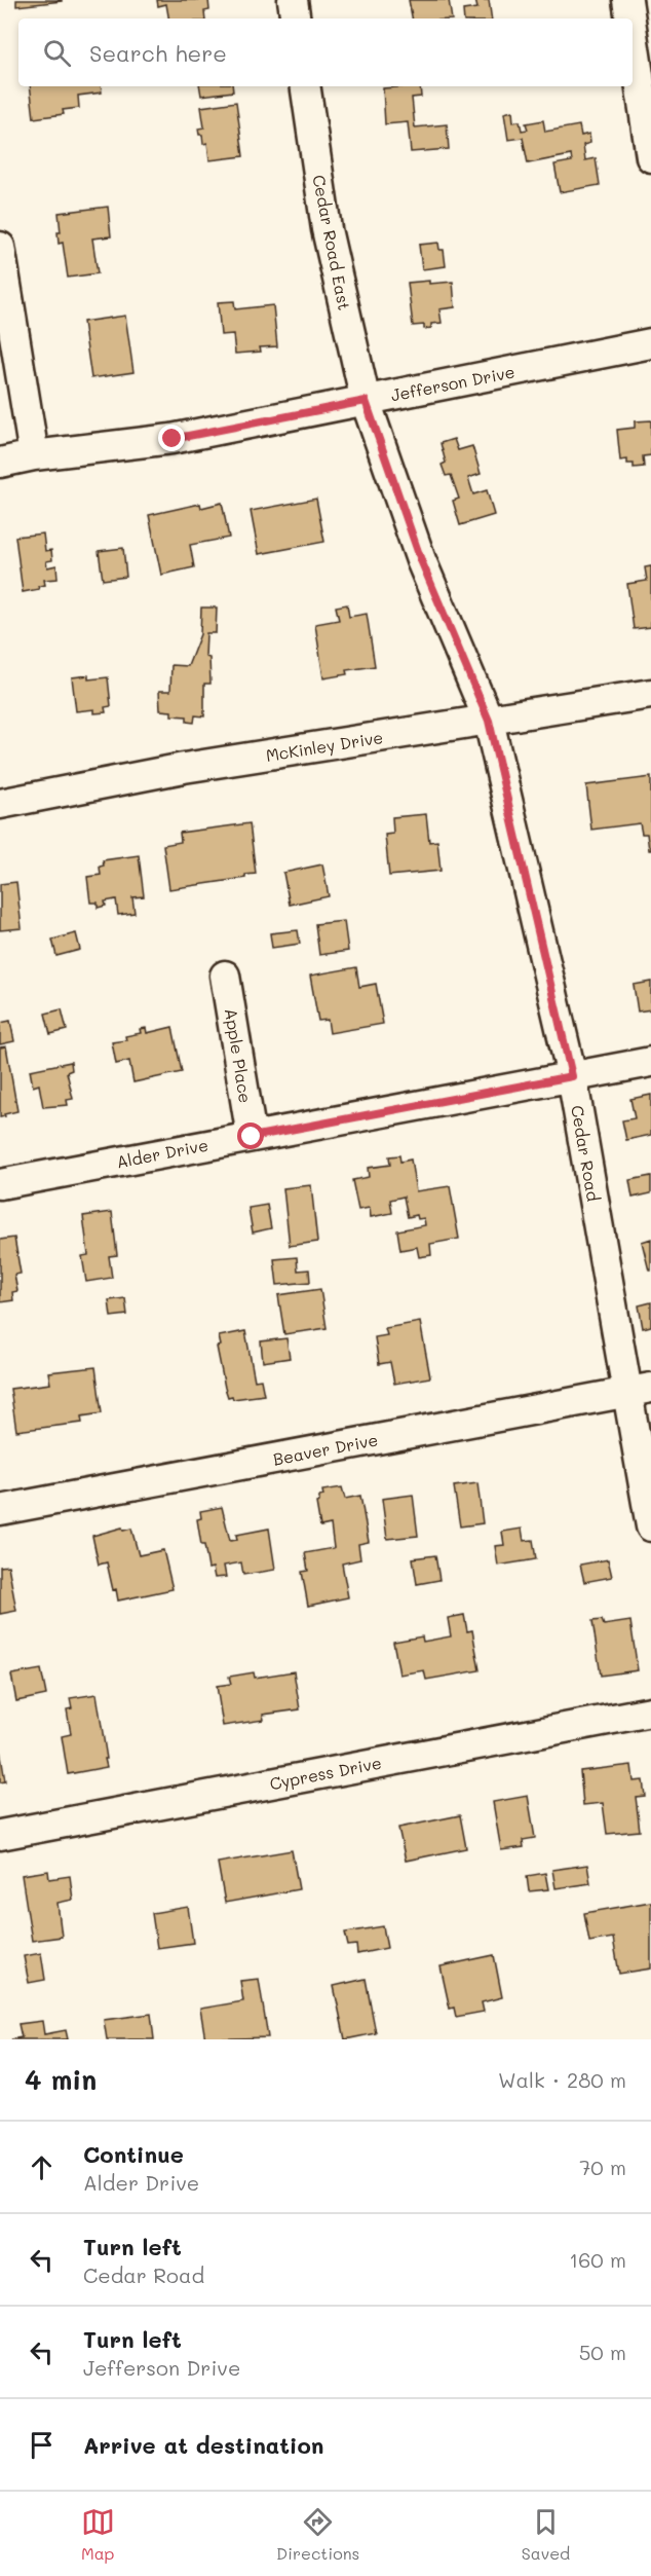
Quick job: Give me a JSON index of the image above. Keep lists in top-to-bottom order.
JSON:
{
  "streets": {
    "street": [
      "Cedar Road East",
      "Jefferson Drive",
      "McKinley Drive",
      "Apple Place",
      "Alder Drive",
      "Cedar Road",
      "Beaver Drive",
      "Cypress Drive"
    ]
  },
  "crossings": [
    ["Cedar Road East", "Jefferson Drive"],
    ["Cedar Road East", "Cedar Road"],
    ["Jefferson Drive", "Cedar Road"],
    ["McKinley Drive", "Cedar Road"],
    ["Apple Place", "Alder Drive"],
    ["Alder Drive", "Cedar Road"],
    ["Cedar Road", "Beaver Drive"]
  ],
  "page": {
    "search": "Search here",
    "heading": ["4 min", "Walk · 280 m"],
    "list": [
      ["Continue", "Alder Drive", "70 m"],
      ["Turn left", "Cedar Road", "160 m"],
      ["Turn left", "Jefferson Drive", "50 m"],
      "Arrive at destination"
    ],
    "nav": ["Map", "Directions", "Saved"]
  }
}
